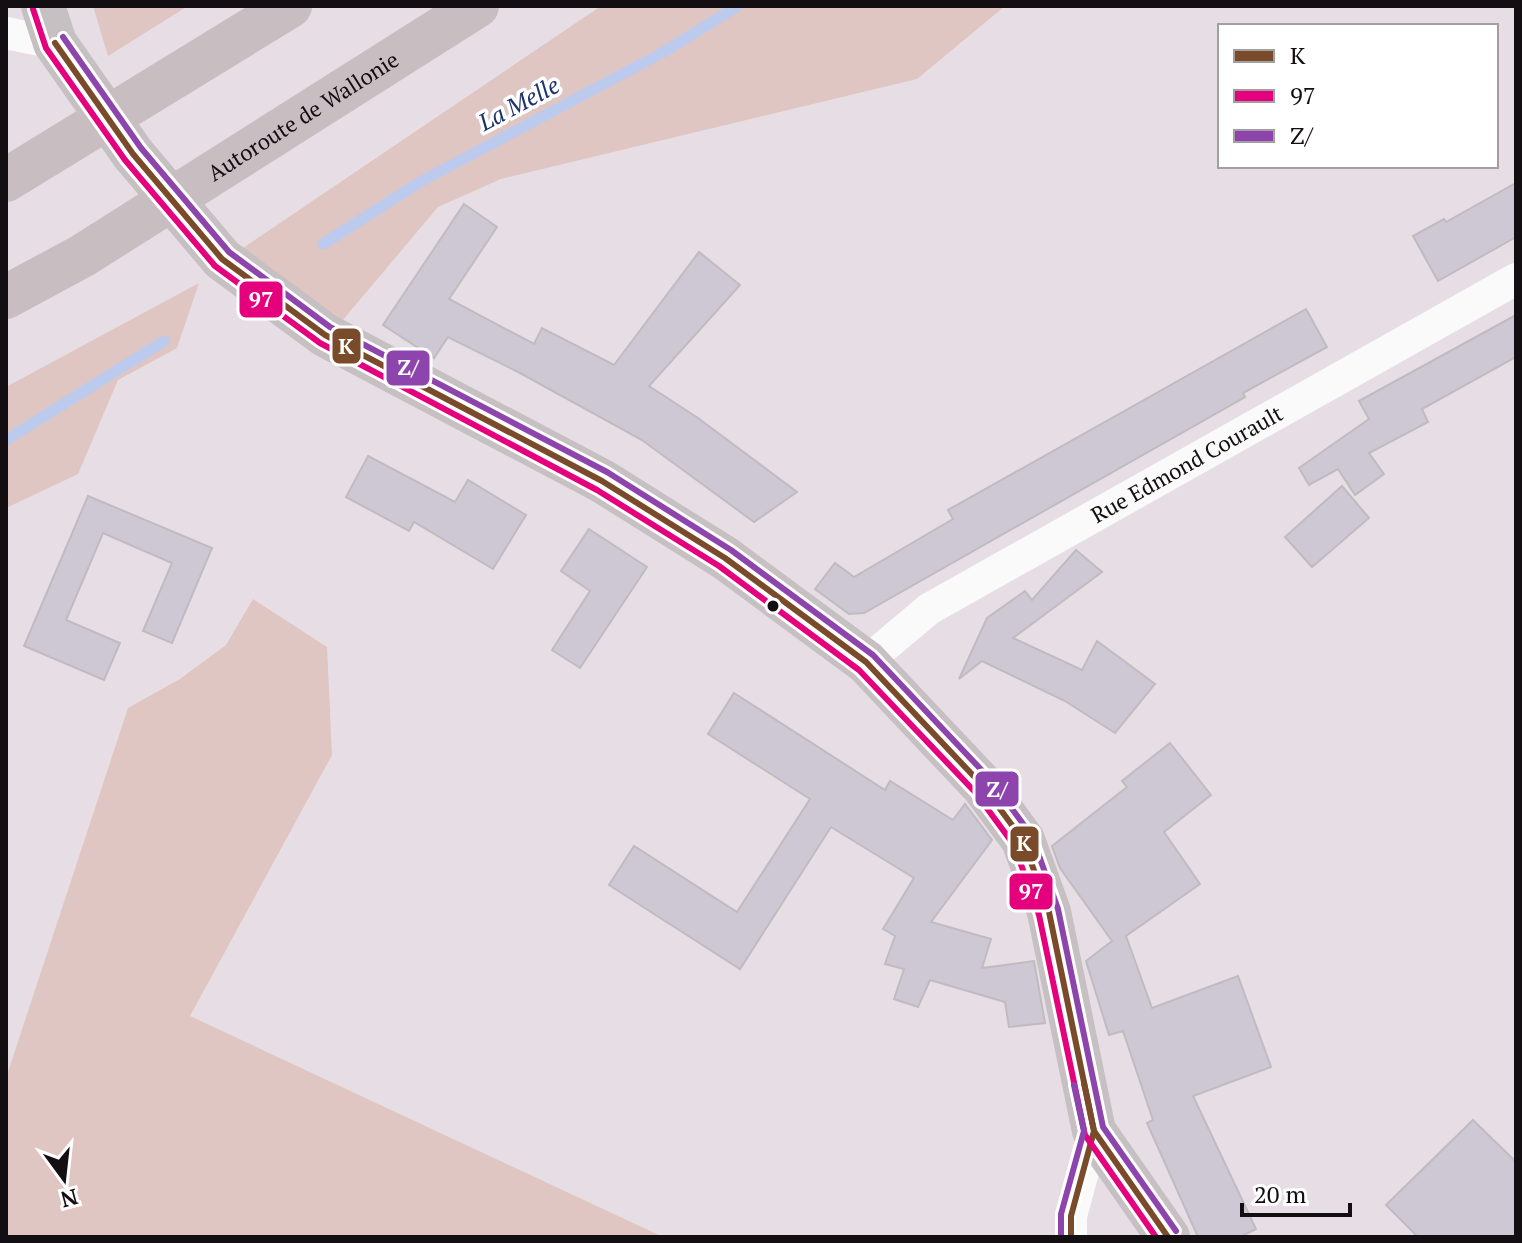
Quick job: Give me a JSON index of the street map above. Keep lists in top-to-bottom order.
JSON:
{
  "streets": {
    "highway": ["Autoroute de Wallonie"],
    "street": ["Rue Edmond Courault"]
  },
  "water": ["La Melle"],
  "lines": ["transit line 97", "transit line Z/", "transit line K"],
  "legend": ["K", "97", "Z/"],
  "scale_bar": "20 m",
  "north": "bottom"
}
